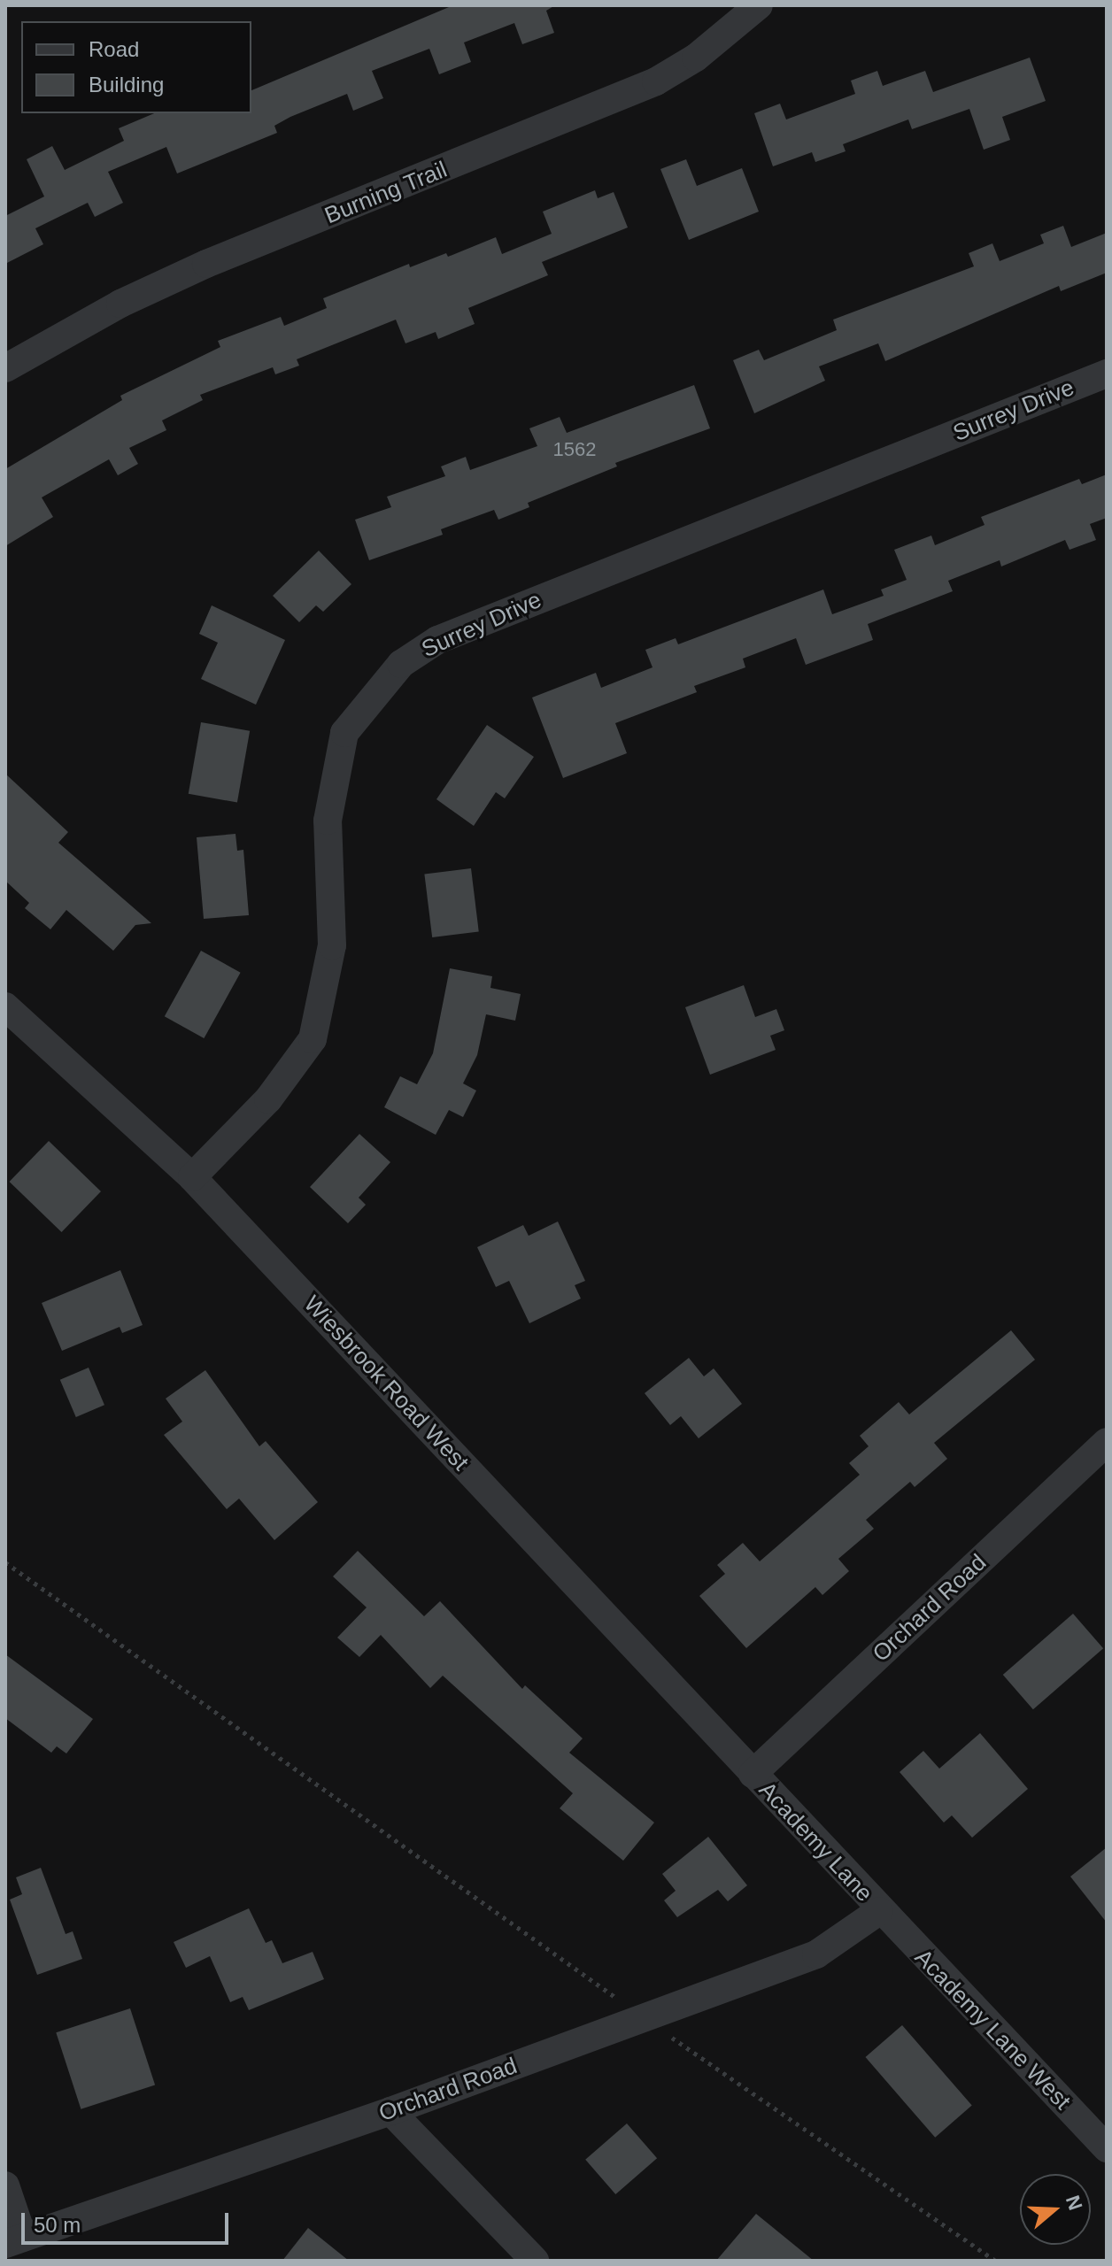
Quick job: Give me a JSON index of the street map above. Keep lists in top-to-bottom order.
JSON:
{
  "streets": {
    "street": [
      "Burning Trail",
      "Surrey Drive",
      "Wiesbrook Road West",
      "Orchard Road",
      "Academy Lane",
      "Academy Lane West"
    ]
  },
  "crossings": [
    ["Surrey Drive", "Wiesbrook Road West"],
    ["Wiesbrook Road West", "Orchard Road"],
    ["Wiesbrook Road West", "Academy Lane"],
    ["Orchard Road", "Academy Lane"],
    ["Orchard Road", "Academy Lane West"],
    ["Academy Lane", "Academy Lane West"]
  ],
  "house_numbers": ["1562"],
  "legend": ["Road", "Building"],
  "scale_bar": "50 m",
  "north": "right"
}
